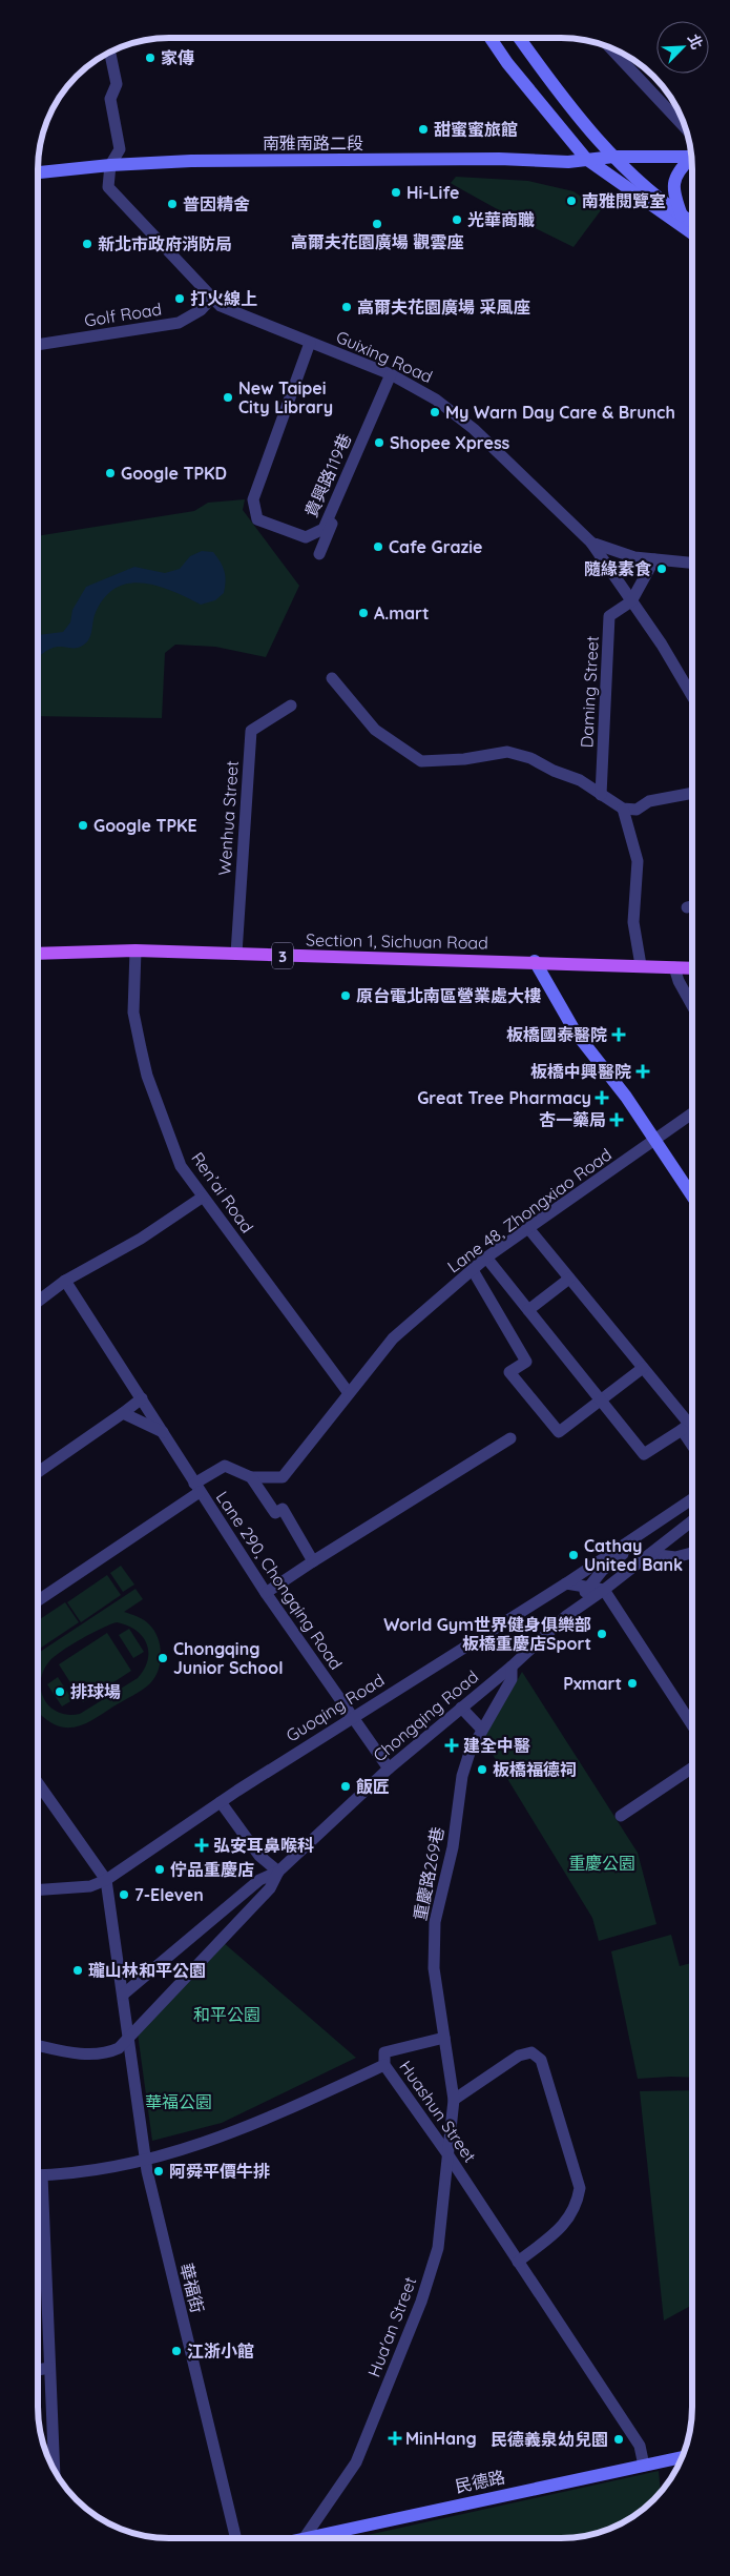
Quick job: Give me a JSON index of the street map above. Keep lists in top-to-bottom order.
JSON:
{
  "streets": {
    "main road": ["Section 1, Sichuan Road", "3"],
    "street": [
      "南雅南路二段",
      "Golf Road",
      "Guixing Road",
      "貴興路119巷",
      "Daming Street",
      "Wenhua Street",
      "Ren’ai Road",
      "Lane 48, Zhongxiao Road",
      "Lane 290, Chongqing Road",
      "Guoqing Road",
      "Chongqing Road",
      "重慶路269巷",
      "Huashun Street",
      "華福街",
      "Hua'an Street",
      "民德路"
    ]
  },
  "crossings": [
    ["南雅南路二段", "Guixing Road"],
    ["Golf Road", "Guixing Road"],
    ["Guixing Road", "貴興路119巷"],
    ["Wenhua Street", "Section 1, Sichuan Road"],
    ["Section 1, Sichuan Road", "Ren’ai Road"],
    ["Ren’ai Road", "Lane 48, Zhongxiao Road"],
    ["Lane 290, Chongqing Road", "Guoqing Road"],
    ["Lane 290, Chongqing Road", "Chongqing Road"],
    ["Chongqing Road", "重慶路269巷"],
    ["Chongqing Road", "華福街"],
    ["重慶路269巷", "Hua'an Street"],
    ["Huashun Street", "華福街"],
    ["Huashun Street", "Hua'an Street"],
    ["Huashun Street", "民德路"]
  ],
  "parks": ["重慶公園", "和平公園", "華福公園"],
  "places": {
    "other": [
      "家傳",
      "甜蜜蜜旅館",
      "Hi-Life",
      "南雅閱覽室",
      "普因精舍",
      "光華商職",
      "高爾夫花園廣場 觀雲座",
      "新北市政府消防局",
      "打火線上",
      "高爾夫花園廣場 采風座",
      "New Taipei City Library",
      "My Warn Day Care & Brunch",
      "Shopee Xpress",
      "Google TPKD",
      "Cafe Grazie",
      "隨緣素食",
      "A.mart",
      "Google TPKE",
      "原台電北南區營業處大樓",
      "Cathay United Bank",
      "World Gym世界健身俱樂部 板橋重慶店Sport",
      "Chongqing Junior School",
      "Pxmart",
      "排球場",
      "板橋福德祠",
      "飯匠",
      "佇品重慶店",
      "7-Eleven",
      "瓏山林和平公園",
      "阿舜平價牛排",
      "江浙小館",
      "民德義泉幼兒園"
    ],
    "health": [
      "板橋國泰醫院",
      "板橋中興醫院",
      "Great Tree Pharmacy",
      "杏一藥局",
      "建全中醫",
      "弘安耳鼻喉科",
      "MinHang"
    ]
  },
  "north": "top right"
}
